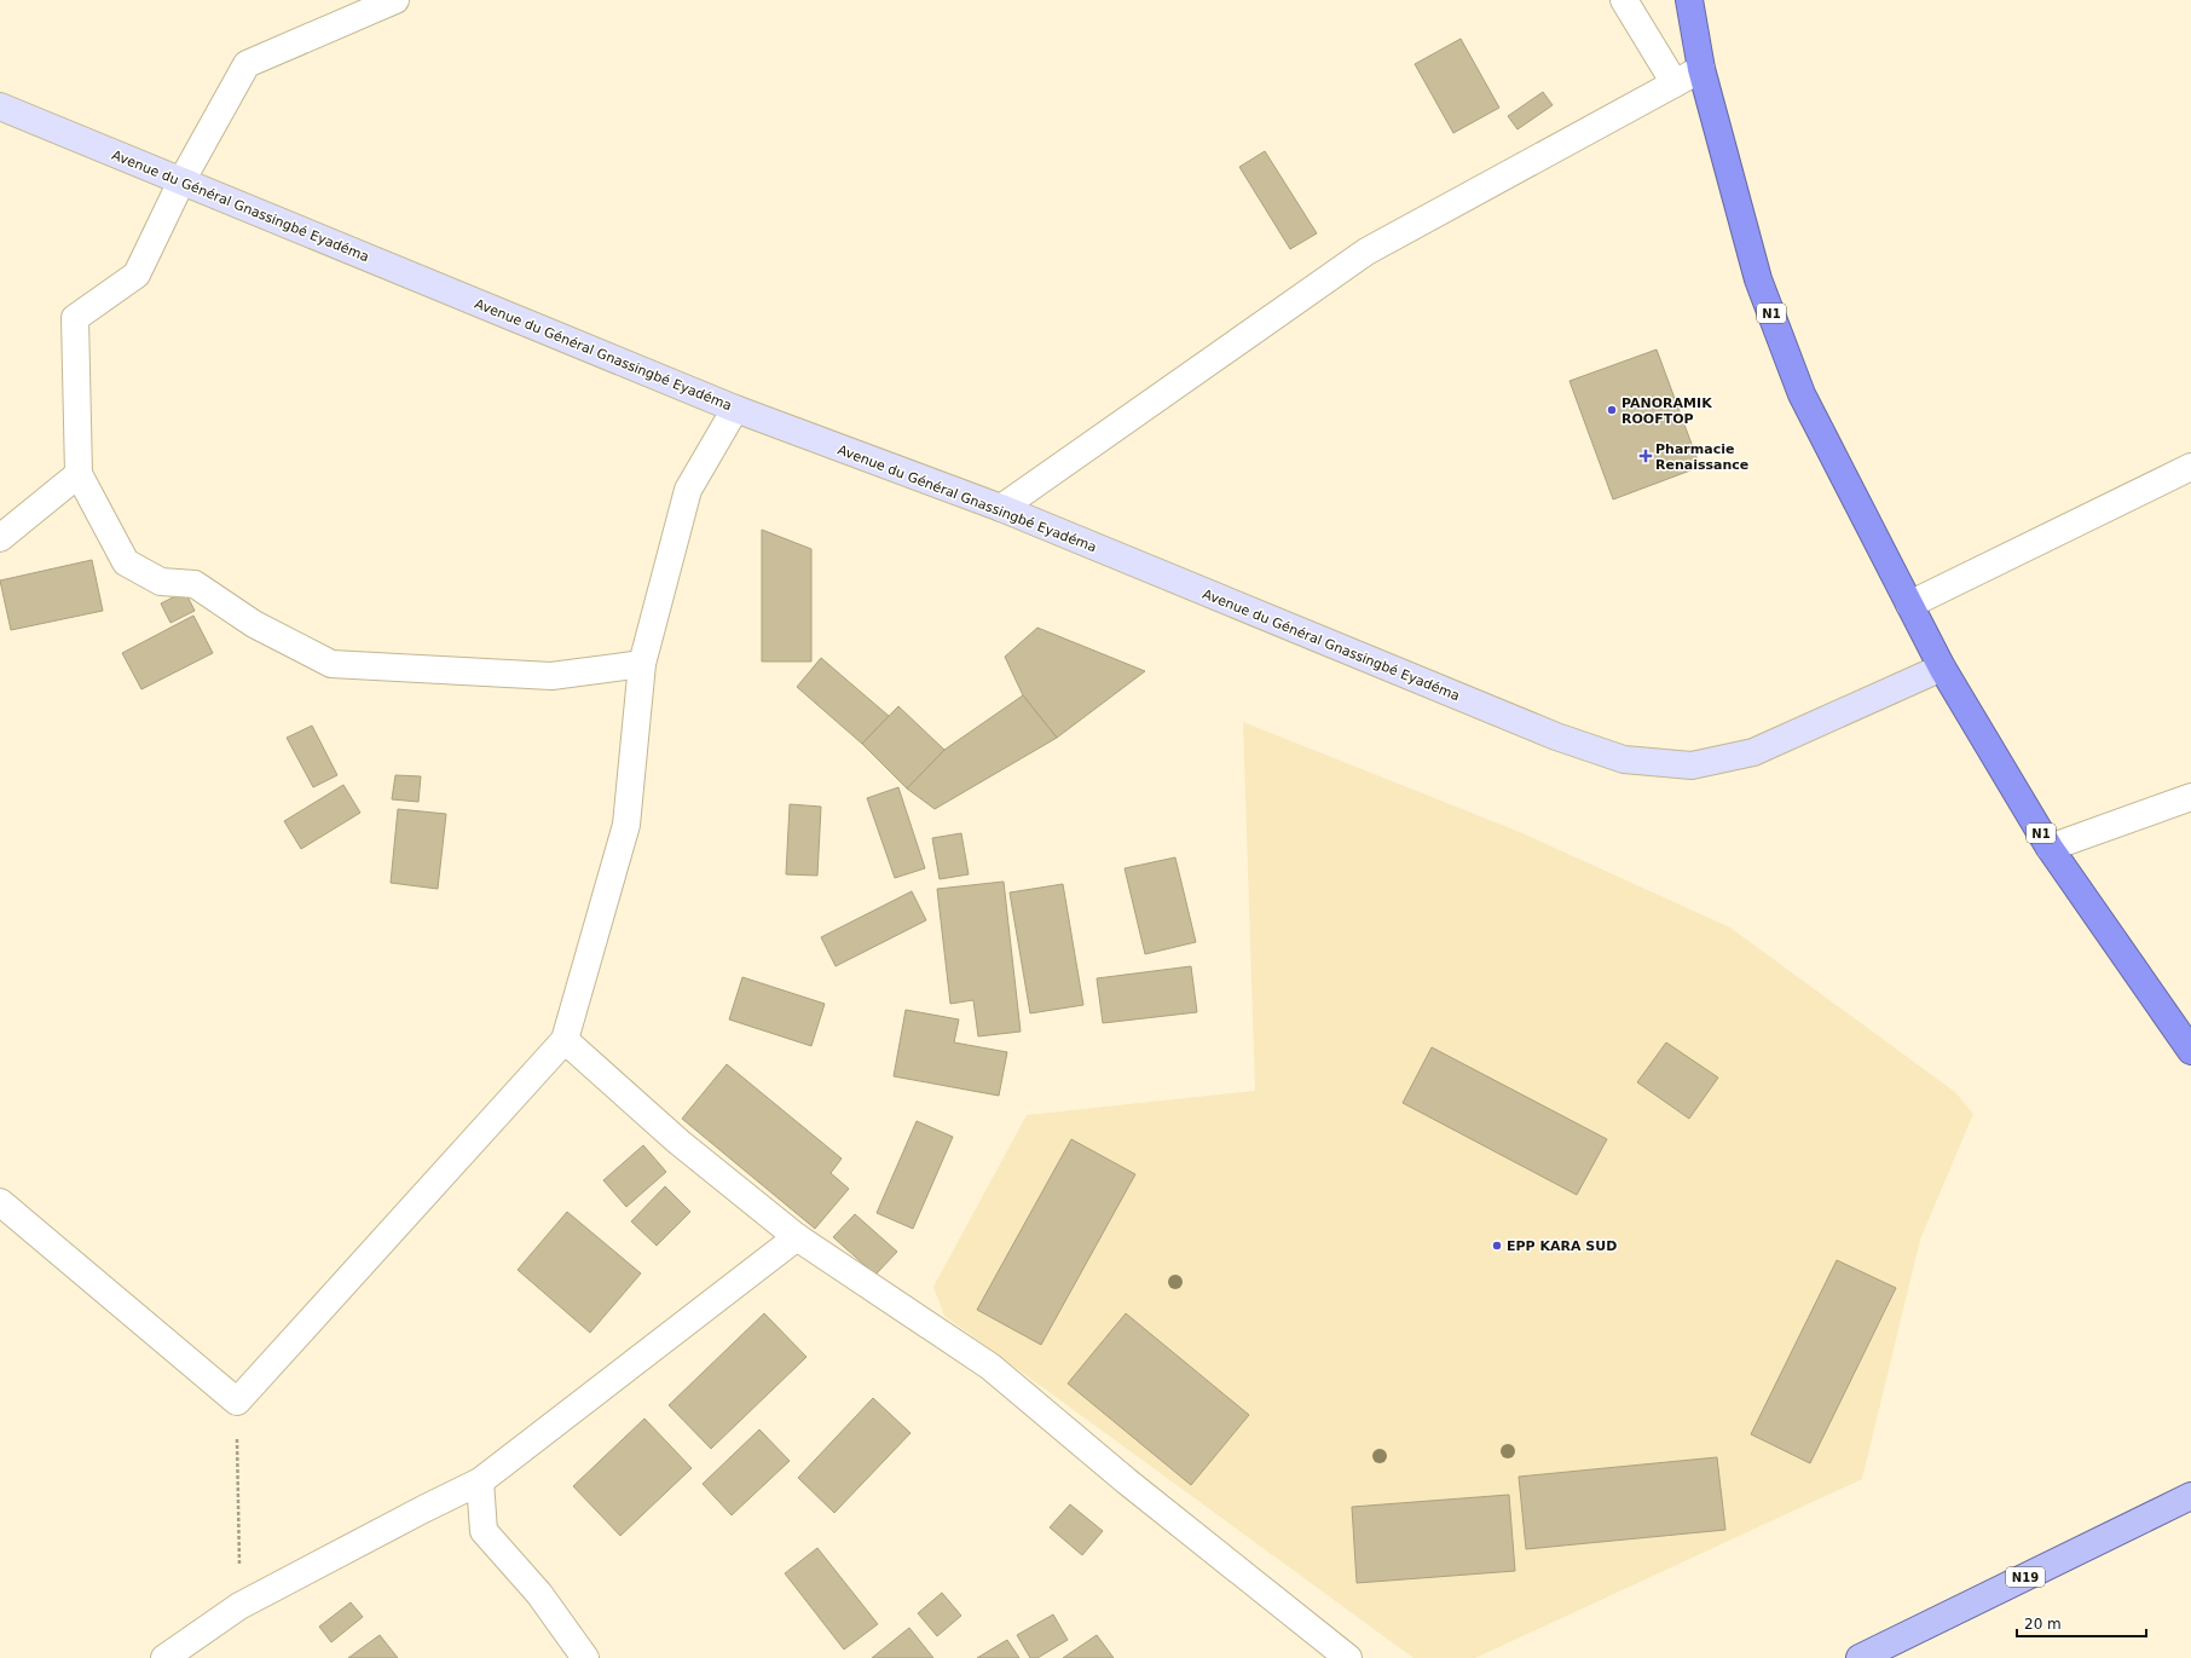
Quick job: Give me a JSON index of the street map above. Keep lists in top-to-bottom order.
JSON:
{
  "streets": {
    "highway": ["N1"],
    "main road": ["Avenue du Général Gnassingbé Eyadéma", "N19"]
  },
  "crossings": [
    ["Avenue du Général Gnassingbé Eyadéma", "N1"]
  ],
  "places": {
    "other": ["PANORAMIK ROOFTOP", "EPP KARA SUD"],
    "health": ["Pharmacie Renaissance"]
  },
  "scale_bar": "20 m"
}
